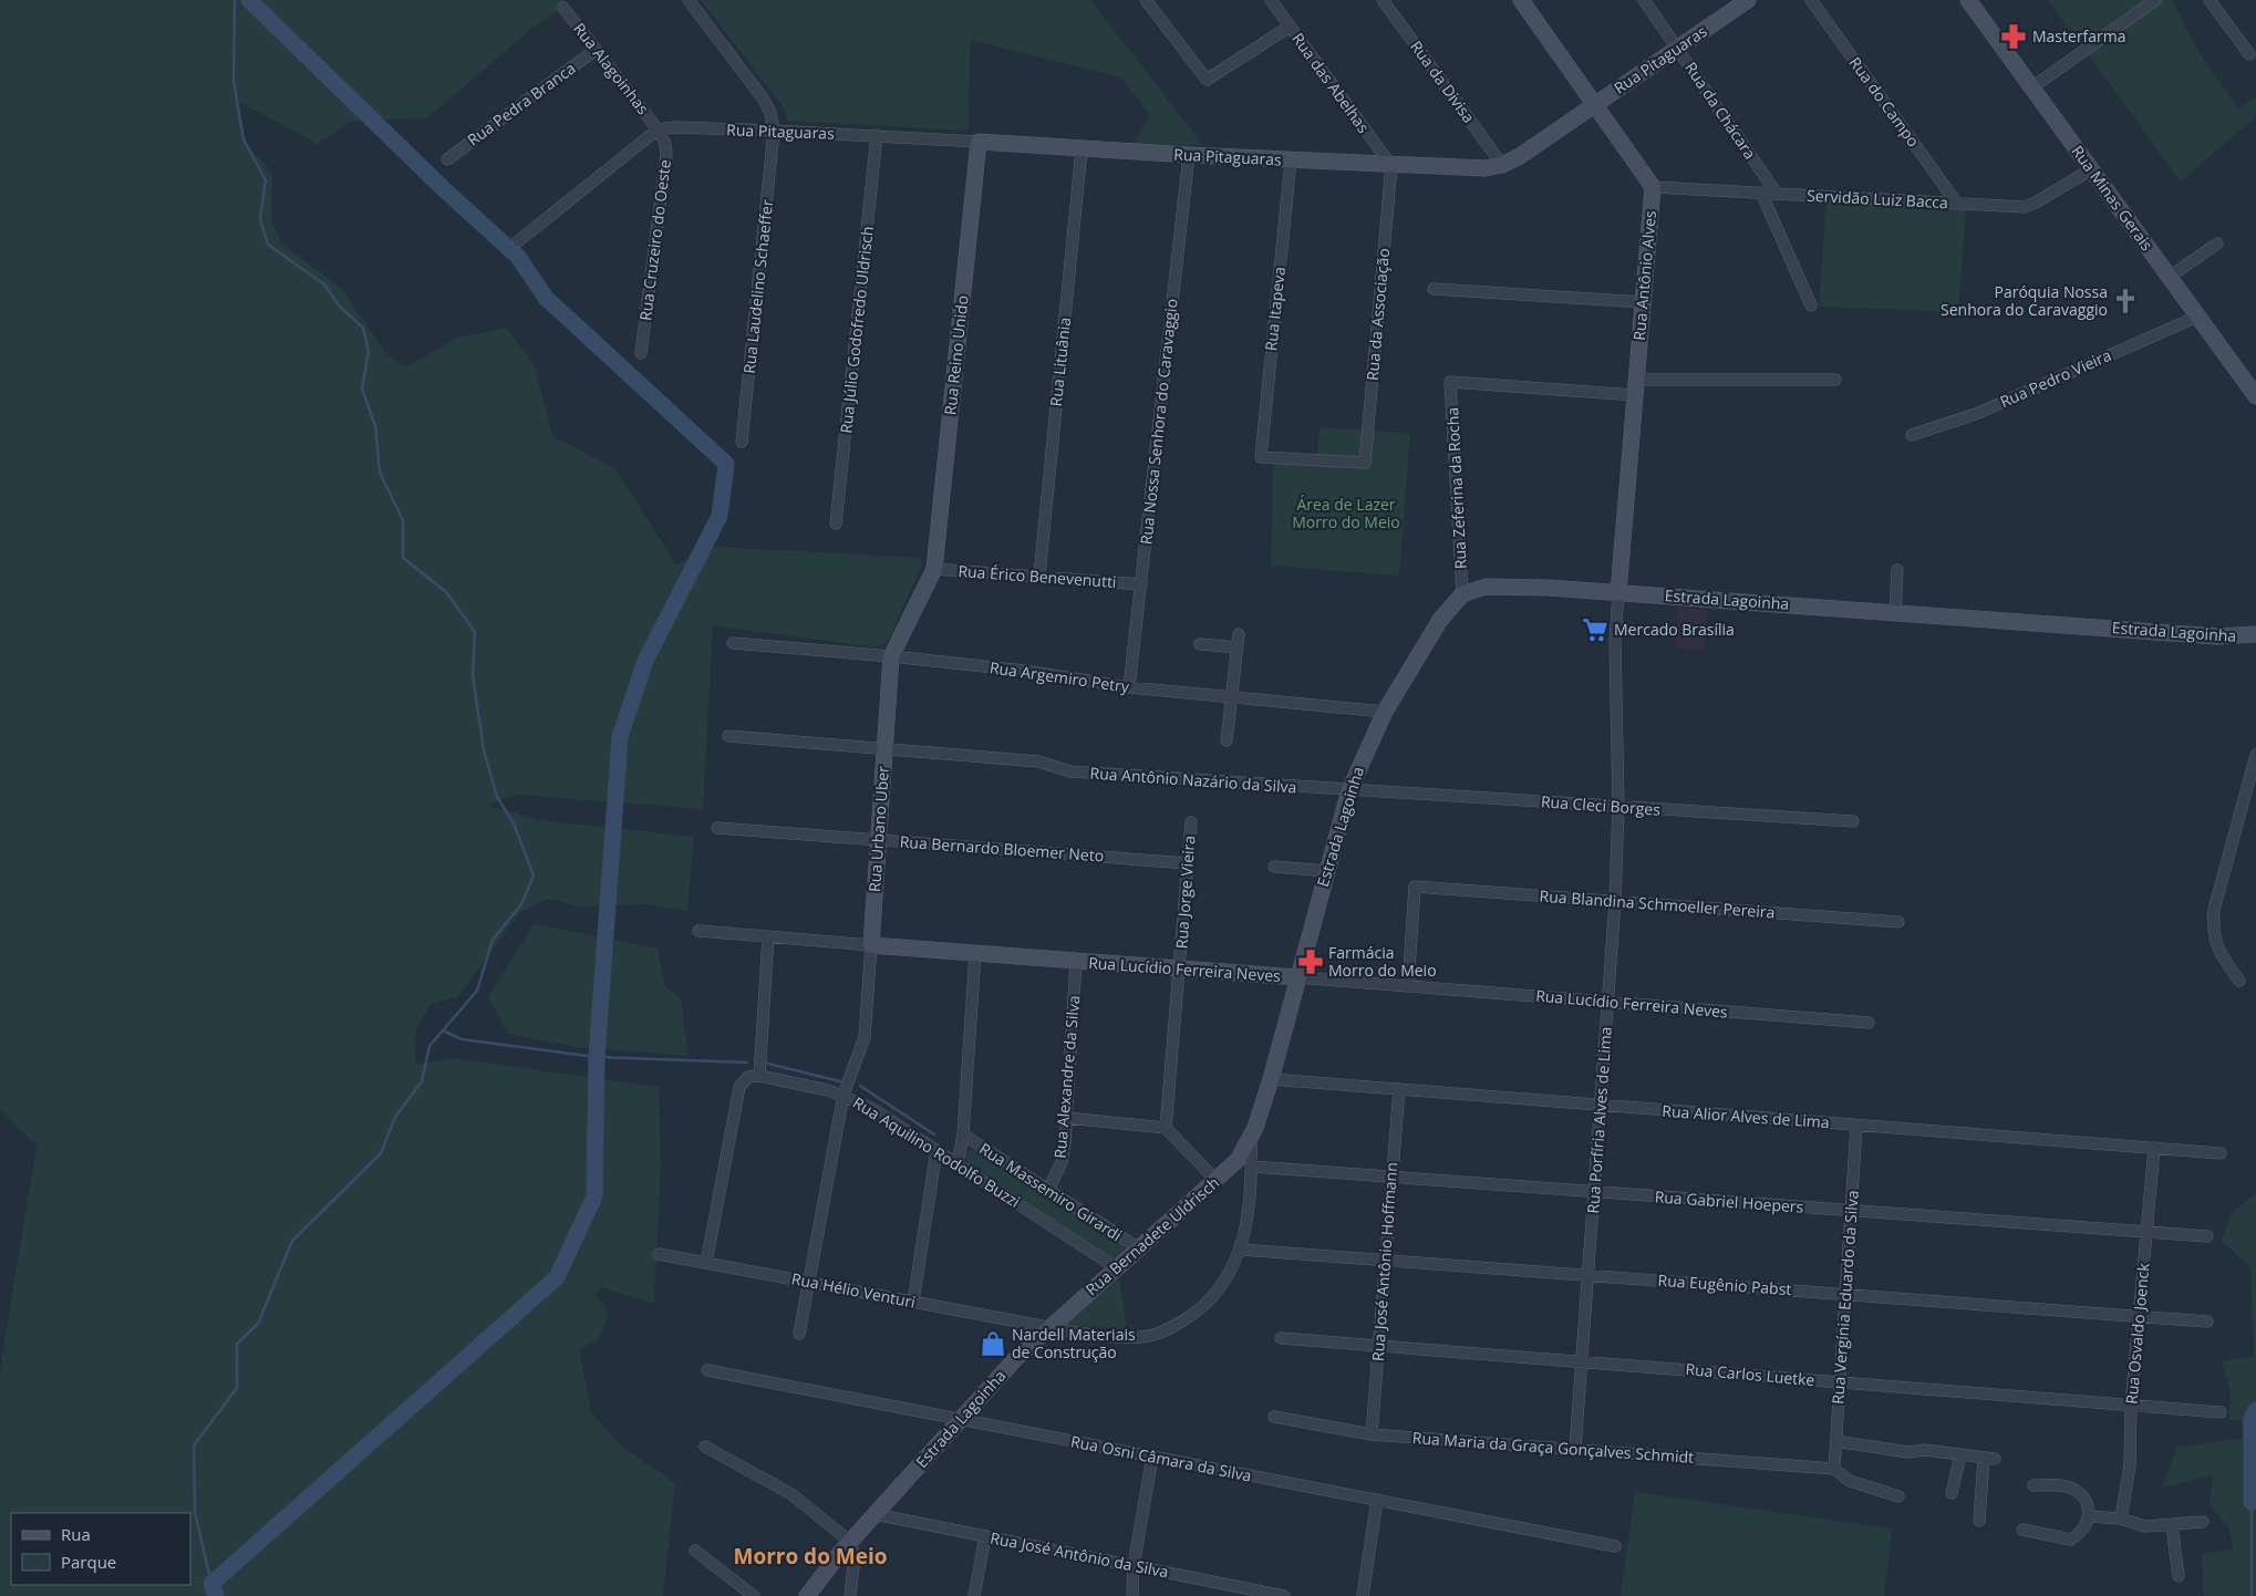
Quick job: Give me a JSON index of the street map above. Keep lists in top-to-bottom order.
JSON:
{
  "streets": {
    "street": [
      "Rua Pitaguaras",
      "Rua Alagoinhas",
      "Rua da Divisa",
      "Rua das Abelhas",
      "Rua do Campo",
      "Rua Pedra Branca",
      "Rua da Chácara",
      "Rua Minas Gerais",
      "Servidão Luiz Bacca",
      "Rua Cruzeiro do Oeste",
      "Rua Antônio Alves",
      "Rua Laudelino Schaeffer",
      "Rua Itapeva",
      "Rua da Associação",
      "Rua Júlio Godofredo Uldrisch",
      "Rua Reino Unido",
      "Rua Lituânia",
      "Rua Pedro Vieira",
      "Rua Nossa Senhora do Caravaggio",
      "Rua Zeferina da Rocha",
      "Rua Érico Benevenutti",
      "Estrada Lagoinha",
      "Rua Argemiro Petry",
      "Rua Antônio Nazário da Silva",
      "Rua Cleci Borges",
      "Rua Urbano Uber",
      "Rua Bernardo Bloemer Neto",
      "Rua Jorge Vieira",
      "Rua Blandina Schmoeller Pereira",
      "Rua Lucídio Ferreira Neves",
      "Rua Alexandre da Silva",
      "Rua Alior Alves de Lima",
      "Rua Porfíria Alves de Lima",
      "Rua Aquilino Rodolfo Buzzi",
      "Rua Massemiro Girardi",
      "Rua Gabriel Hoepers",
      "Rua Bernadete Uldrisch",
      "Rua José Antônio Hoffmann",
      "Rua Eugênio Pabst",
      "Rua Hélio Venturi",
      "Rua Vergínia Eduardo da Silva",
      "Rua Osvaldo Joenck",
      "Rua Carlos Luetke",
      "Rua Maria da Graça Gonçalves Schmidt",
      "Rua Osni Câmara da Silva",
      "Rua José Antônio da Silva"
    ]
  },
  "crossings": [
    ["Rua Pitaguaras", "Rua Alagoinhas"],
    ["Rua Pitaguaras", "Rua da Divisa"],
    ["Rua Pitaguaras", "Rua das Abelhas"],
    ["Rua Pitaguaras", "Rua da Chácara"],
    ["Rua Pitaguaras", "Rua Cruzeiro do Oeste"],
    ["Rua Pitaguaras", "Rua Laudelino Schaeffer"],
    ["Rua Pitaguaras", "Rua Itapeva"],
    ["Rua Pitaguaras", "Rua da Associação"],
    ["Rua Pitaguaras", "Rua Júlio Godofredo Uldrisch"],
    ["Rua Pitaguaras", "Rua Reino Unido"],
    ["Rua Pitaguaras", "Rua Lituânia"],
    ["Rua Pitaguaras", "Rua Nossa Senhora do Caravaggio"],
    ["Rua Alagoinhas", "Rua Pedra Branca"],
    ["Rua Alagoinhas", "Rua Cruzeiro do Oeste"],
    ["Rua das Abelhas", "Rua da Associação"],
    ["Rua do Campo", "Servidão Luiz Bacca"],
    ["Rua da Chácara", "Servidão Luiz Bacca"],
    ["Rua Minas Gerais", "Servidão Luiz Bacca"],
    ["Rua Minas Gerais", "Rua Pedro Vieira"],
    ["Servidão Luiz Bacca", "Rua Antônio Alves"],
    ["Rua Antônio Alves", "Rua Zeferina da Rocha"],
    ["Rua Antônio Alves", "Estrada Lagoinha"],
    ["Rua Antônio Alves", "Rua Porfíria Alves de Lima"],
    ["Rua Itapeva", "Rua da Associação"],
    ["Rua Reino Unido", "Rua Érico Benevenutti"],
    ["Rua Reino Unido", "Rua Urbano Uber"],
    ["Rua Lituânia", "Rua Érico Benevenutti"],
    ["Rua Nossa Senhora do Caravaggio", "Rua Érico Benevenutti"],
    ["Rua Nossa Senhora do Caravaggio", "Rua Argemiro Petry"],
    ["Rua Zeferina da Rocha", "Estrada Lagoinha"],
    ["Rua Érico Benevenutti", "Rua Urbano Uber"],
    ["Estrada Lagoinha", "Rua Argemiro Petry"],
    ["Estrada Lagoinha", "Rua Antônio Nazário da Silva"],
    ["Estrada Lagoinha", "Rua Cleci Borges"],
    ["Estrada Lagoinha", "Rua Lucídio Ferreira Neves"],
    ["Estrada Lagoinha", "Rua Alior Alves de Lima"],
    ["Estrada Lagoinha", "Rua Porfíria Alves de Lima"],
    ["Estrada Lagoinha", "Rua Gabriel Hoepers"],
    ["Estrada Lagoinha", "Rua Bernadete Uldrisch"],
    ["Estrada Lagoinha", "Rua Eugênio Pabst"],
    ["Estrada Lagoinha", "Rua Hélio Venturi"],
    ["Estrada Lagoinha", "Rua Osni Câmara da Silva"],
    ["Estrada Lagoinha", "Rua José Antônio da Silva"],
    ["Rua Argemiro Petry", "Rua Urbano Uber"],
    ["Rua Antônio Nazário da Silva", "Rua Cleci Borges"],
    ["Rua Antônio Nazário da Silva", "Rua Urbano Uber"],
    ["Rua Cleci Borges", "Rua Porfíria Alves de Lima"],
    ["Rua Urbano Uber", "Rua Bernardo Bloemer Neto"],
    ["Rua Urbano Uber", "Rua Lucídio Ferreira Neves"],
    ["Rua Urbano Uber", "Rua Aquilino Rodolfo Buzzi"],
    ["Rua Urbano Uber", "Rua Hélio Venturi"],
    ["Rua Bernardo Bloemer Neto", "Rua Jorge Vieira"],
    ["Rua Jorge Vieira", "Rua Lucídio Ferreira Neves"],
    ["Rua Blandina Schmoeller Pereira", "Rua Lucídio Ferreira Neves"],
    ["Rua Blandina Schmoeller Pereira", "Rua Porfíria Alves de Lima"],
    ["Rua Lucídio Ferreira Neves", "Rua Alexandre da Silva"],
    ["Rua Lucídio Ferreira Neves", "Rua Porfíria Alves de Lima"],
    ["Rua Alexandre da Silva", "Rua Massemiro Girardi"],
    ["Rua Alior Alves de Lima", "Rua Porfíria Alves de Lima"],
    ["Rua Alior Alves de Lima", "Rua José Antônio Hoffmann"],
    ["Rua Alior Alves de Lima", "Rua Vergínia Eduardo da Silva"],
    ["Rua Alior Alves de Lima", "Rua Osvaldo Joenck"],
    ["Rua Porfíria Alves de Lima", "Rua Gabriel Hoepers"],
    ["Rua Porfíria Alves de Lima", "Rua Eugênio Pabst"],
    ["Rua Porfíria Alves de Lima", "Rua Carlos Luetke"],
    ["Rua Porfíria Alves de Lima", "Rua Maria da Graça Gonçalves Schmidt"],
    ["Rua Aquilino Rodolfo Buzzi", "Rua Bernadete Uldrisch"],
    ["Rua Massemiro Girardi", "Rua Bernadete Uldrisch"],
    ["Rua Gabriel Hoepers", "Rua José Antônio Hoffmann"],
    ["Rua Gabriel Hoepers", "Rua Vergínia Eduardo da Silva"],
    ["Rua Gabriel Hoepers", "Rua Osvaldo Joenck"],
    ["Rua Bernadete Uldrisch", "Rua Hélio Venturi"],
    ["Rua José Antônio Hoffmann", "Rua Eugênio Pabst"],
    ["Rua José Antônio Hoffmann", "Rua Carlos Luetke"],
    ["Rua José Antônio Hoffmann", "Rua Maria da Graça Gonçalves Schmidt"],
    ["Rua Eugênio Pabst", "Rua Vergínia Eduardo da Silva"],
    ["Rua Eugênio Pabst", "Rua Osvaldo Joenck"],
    ["Rua Vergínia Eduardo da Silva", "Rua Carlos Luetke"],
    ["Rua Vergínia Eduardo da Silva", "Rua Maria da Graça Gonçalves Schmidt"],
    ["Rua Osvaldo Joenck", "Rua Carlos Luetke"]
  ],
  "districts": ["Morro do Meio"],
  "parks": ["Área de Lazer Morro do Meio"],
  "places": {
    "pharmacy": ["Masterfarma", "Farmácia Morro do Meio"],
    "church": ["Paróquia Nossa Senhora do Caravaggio"],
    "supermarket": ["Mercado Brasília"],
    "shop": ["Nardell Materiais de Construção"]
  },
  "legend": ["Rua", "Parque"]
}
